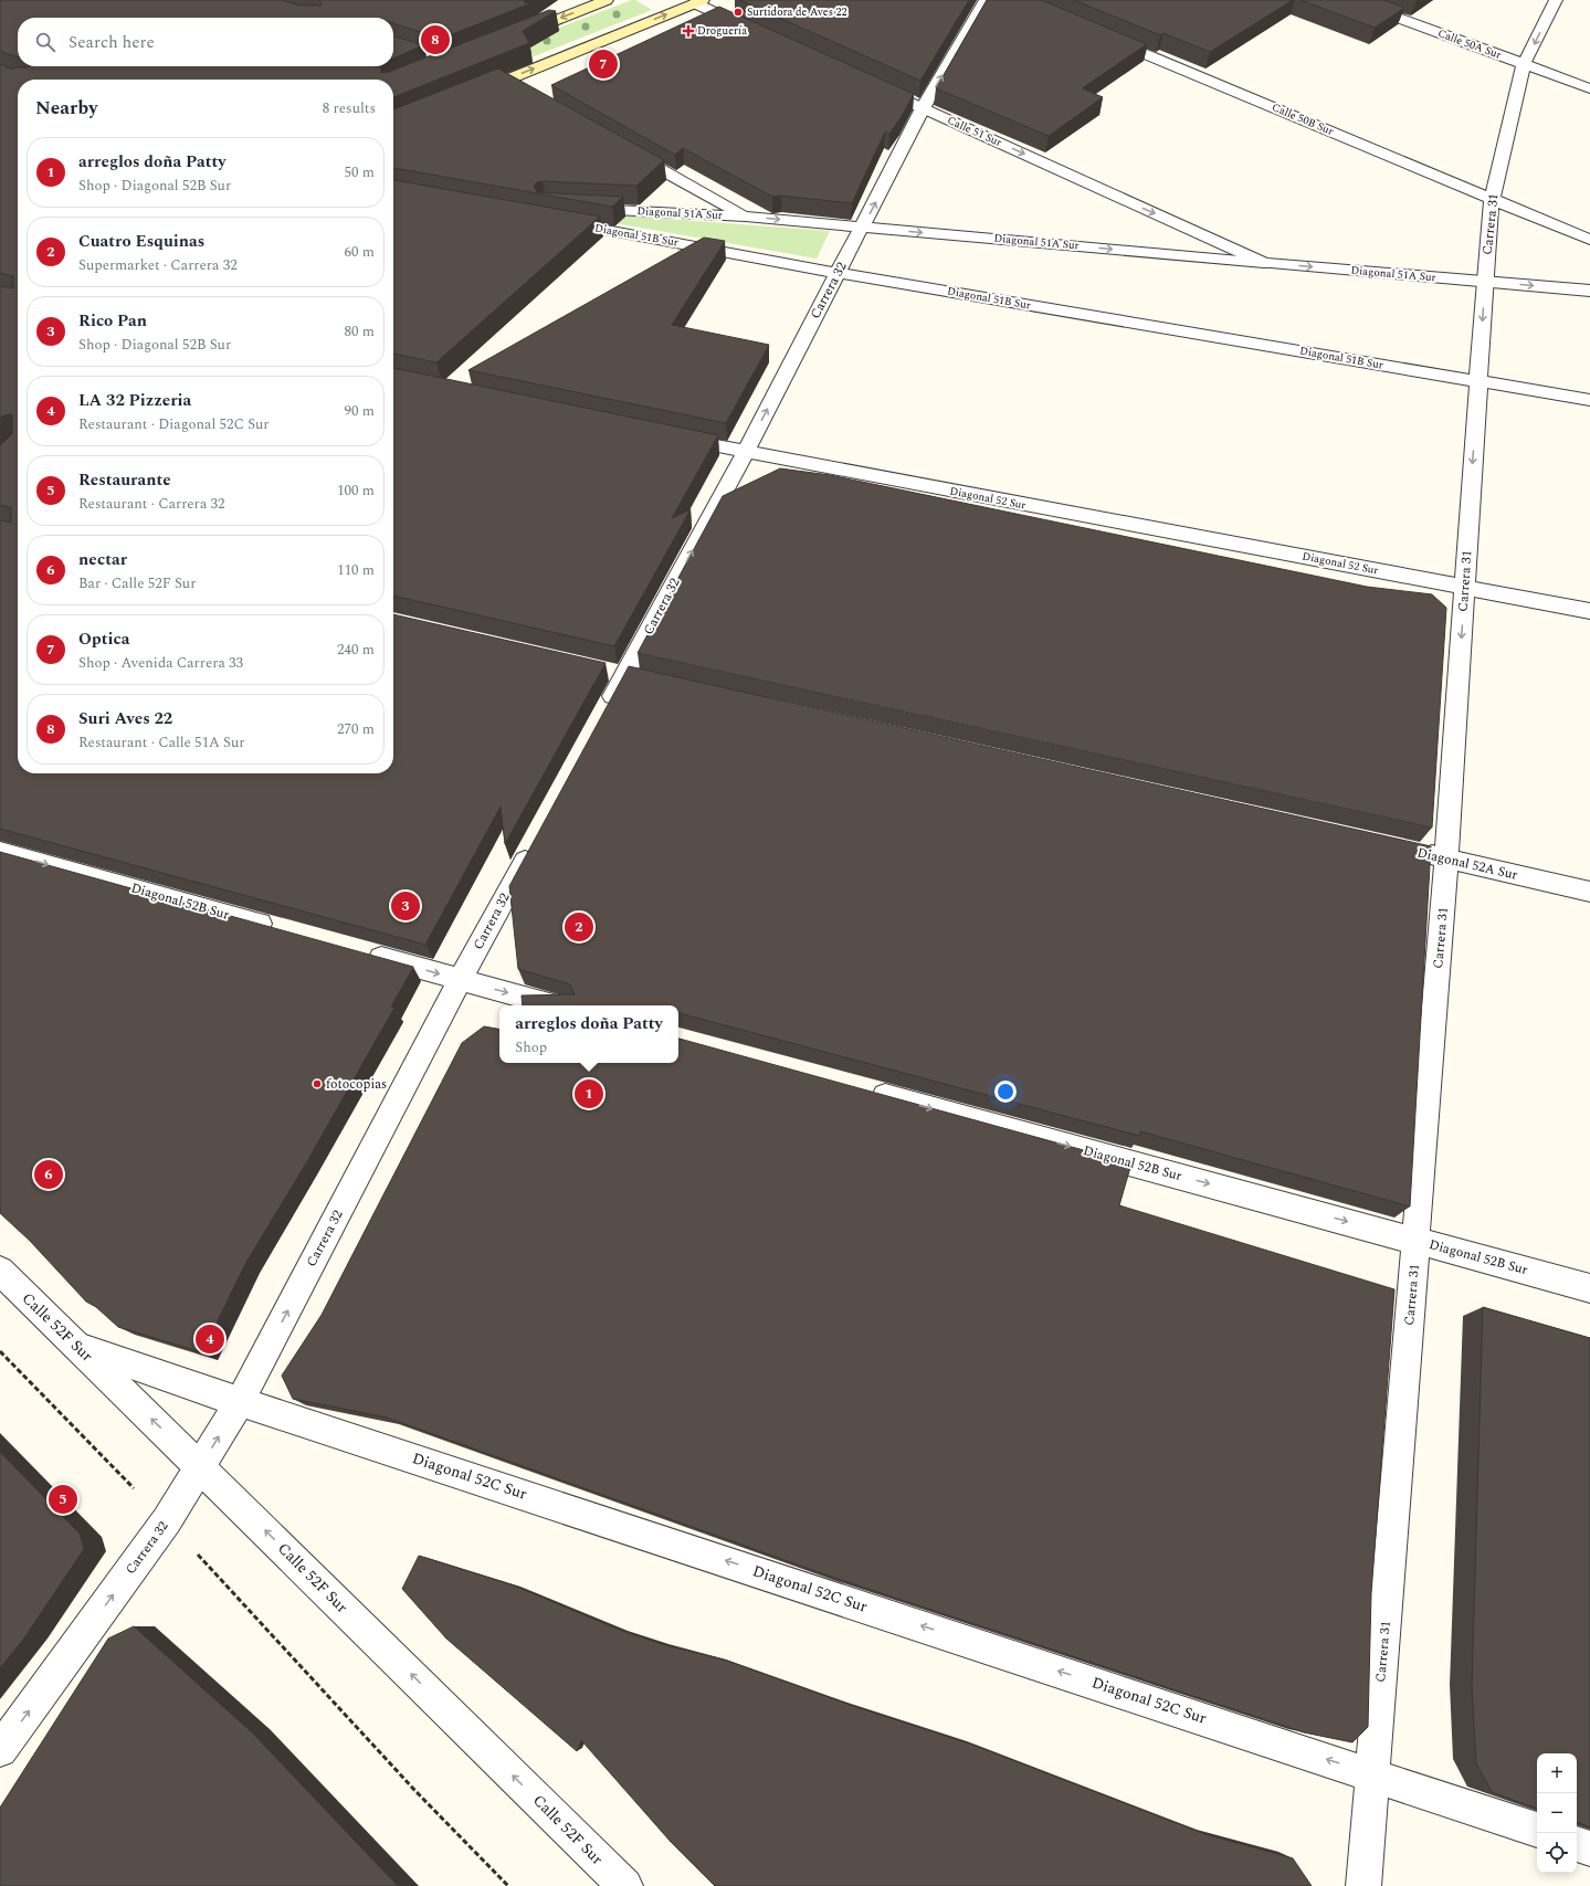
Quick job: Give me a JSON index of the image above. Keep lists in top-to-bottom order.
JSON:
{
  "streets": {
    "street": [
      "Calle 50A Sur",
      "Calle 50B Sur",
      "Calle 51 Sur",
      "Diagonal 51A Sur",
      "Carrera 31",
      "Diagonal 51B Sur",
      "Carrera 32",
      "Diagonal 52 Sur",
      "Diagonal 52A Sur",
      "Diagonal 52B Sur",
      "Calle 52F Sur",
      "Diagonal 52C Sur"
    ]
  },
  "crossings": [
    ["Calle 50A Sur", "Carrera 31"],
    ["Calle 50B Sur", "Carrera 31"],
    ["Calle 51 Sur", "Diagonal 51A Sur"],
    ["Calle 51 Sur", "Carrera 32"],
    ["Diagonal 51A Sur", "Carrera 31"],
    ["Diagonal 51A Sur", "Carrera 32"],
    ["Carrera 31", "Diagonal 51B Sur"],
    ["Carrera 31", "Diagonal 52 Sur"],
    ["Carrera 31", "Diagonal 52A Sur"],
    ["Carrera 31", "Diagonal 52B Sur"],
    ["Carrera 31", "Diagonal 52C Sur"],
    ["Diagonal 51B Sur", "Carrera 32"],
    ["Carrera 32", "Diagonal 52 Sur"],
    ["Carrera 32", "Calle 52F Sur"],
    ["Carrera 32", "Diagonal 52C Sur"],
    ["Calle 52F Sur", "Diagonal 52C Sur"]
  ],
  "one_way": [
    "Calle 51 Sur",
    "Diagonal 51A Sur",
    "Carrera 32",
    "Diagonal 52B Sur",
    "Calle 52F Sur",
    "Diagonal 52C Sur"
  ],
  "places": {
    "other": ["Surtidora de Aves 22", "fotocopias"],
    "health": ["Droguería"]
  },
  "page": {
    "search": "Search here",
    "pins": [
      "8",
      "7",
      "3",
      "2",
      "1",
      "6",
      "4",
      "5"
    ],
    "heading": ["Nearby", "8 results"],
    "list": [
      {
        "mark": "1",
        "name": "arreglos doña Patty",
        "note": "Shop · Diagonal 52B Sur",
        "value": "50 m"
      },
      {
        "mark": "2",
        "name": "Cuatro Esquinas",
        "note": "Supermarket · Carrera 32",
        "value": "60 m"
      },
      {
        "mark": "3",
        "name": "Rico Pan",
        "note": "Shop · Diagonal 52B Sur",
        "value": "80 m"
      },
      {
        "mark": "4",
        "name": "LA 32 Pizzeria",
        "note": "Restaurant · Diagonal 52C Sur",
        "value": "90 m"
      },
      {
        "mark": "5",
        "name": "Restaurante",
        "note": "Restaurant · Carrera 32",
        "value": "100 m"
      },
      {
        "mark": "6",
        "name": "nectar",
        "note": "Bar · Calle 52F Sur",
        "value": "110 m"
      },
      {
        "mark": "7",
        "name": "Optica",
        "note": "Shop · Avenida Carrera 33",
        "value": "240 m"
      },
      {
        "mark": "8",
        "name": "Suri Aves 22",
        "note": "Restaurant · Calle 51A Sur",
        "value": "270 m"
      }
    ],
    "popup": ["arreglos doña Patty", "Shop"],
    "map_buttons": ["+", "−"]
  }
}
